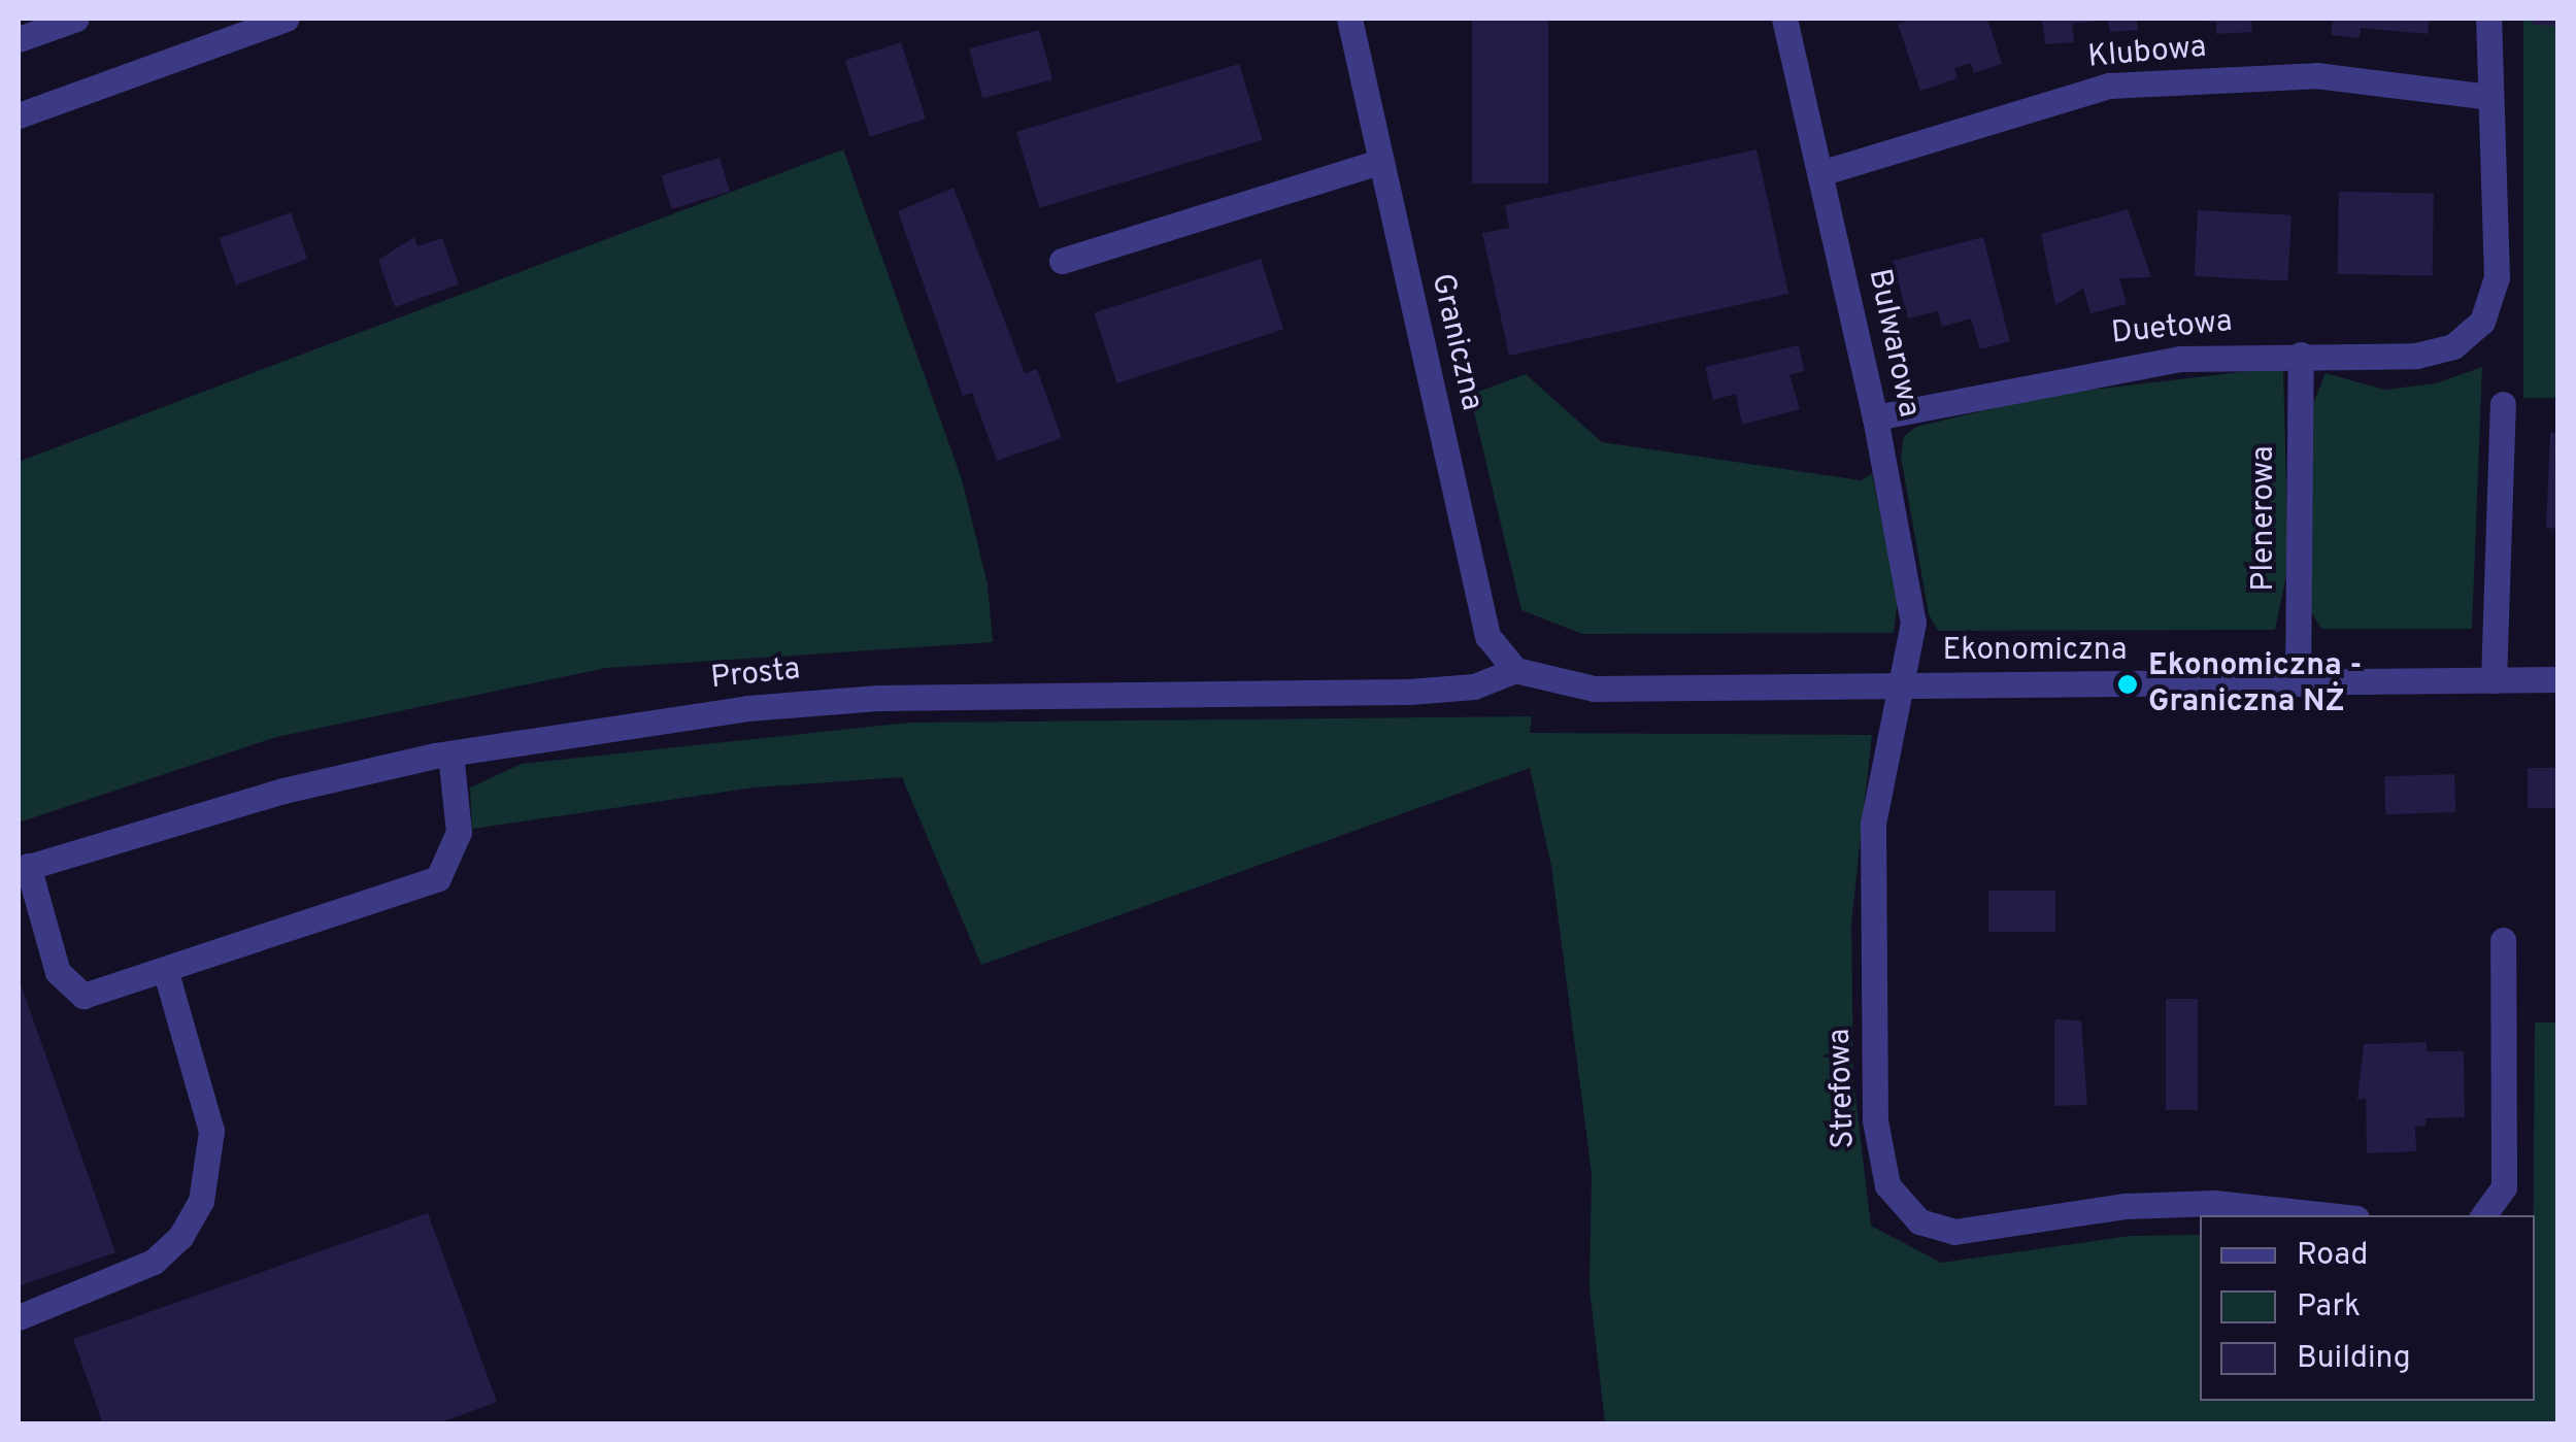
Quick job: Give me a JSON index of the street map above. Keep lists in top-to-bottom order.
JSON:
{
  "streets": {
    "street": [
      "Klubowa",
      "Duetowa",
      "Graniczna",
      "Bulwarowa",
      "Plenerowa",
      "Ekonomiczna",
      "Prosta",
      "Strefowa"
    ]
  },
  "crossings": [
    ["Klubowa", "Duetowa"],
    ["Klubowa", "Bulwarowa"],
    ["Duetowa", "Bulwarowa"],
    ["Duetowa", "Plenerowa"],
    ["Graniczna", "Ekonomiczna"],
    ["Graniczna", "Prosta"],
    ["Bulwarowa", "Ekonomiczna"],
    ["Bulwarowa", "Strefowa"],
    ["Plenerowa", "Ekonomiczna"],
    ["Ekonomiczna", "Prosta"],
    ["Ekonomiczna", "Strefowa"]
  ],
  "places": ["Ekonomiczna - Graniczna NŻ"],
  "legend": ["Road", "Park", "Building"]
}
